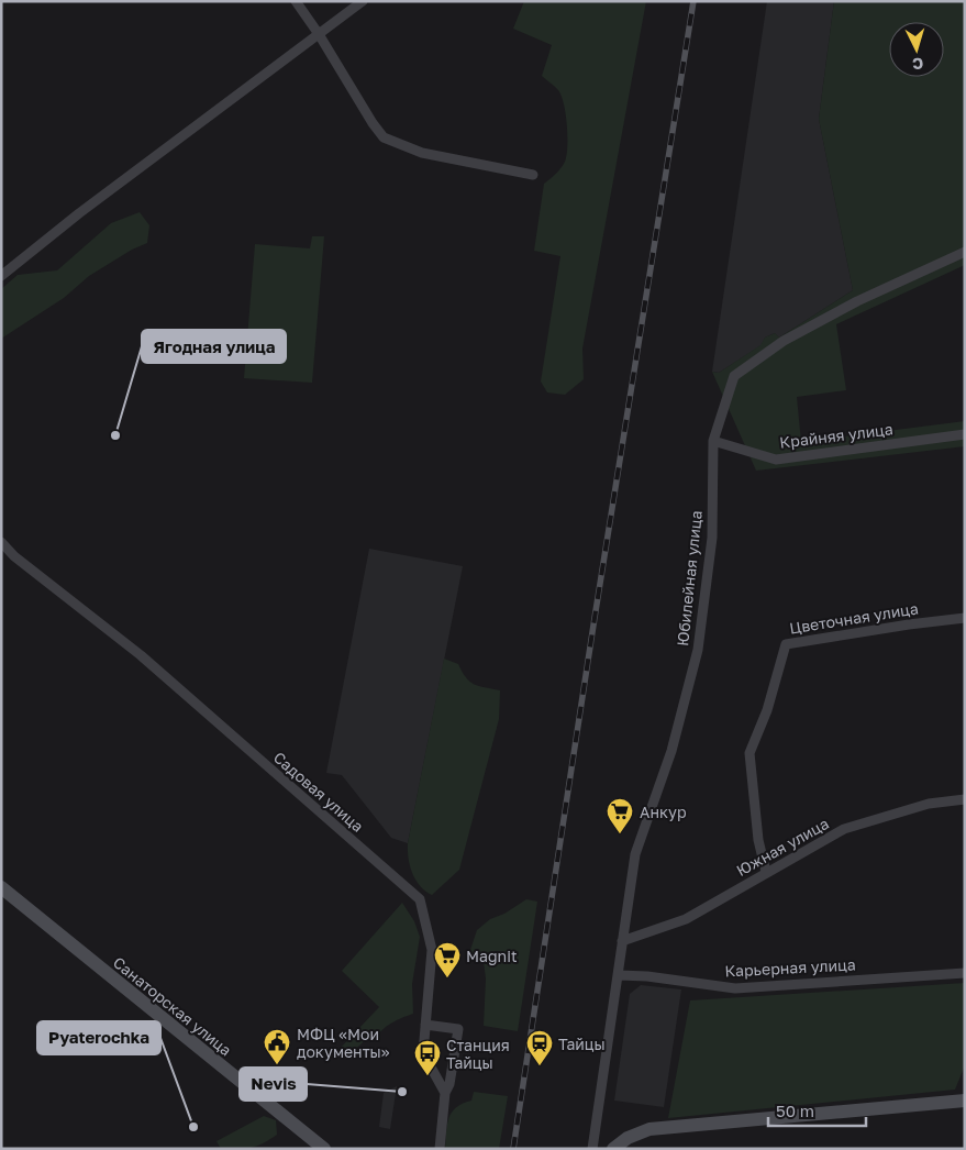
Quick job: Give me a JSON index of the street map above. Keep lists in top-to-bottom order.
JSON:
{
  "streets": {
    "street": [
      "Крайняя улица",
      "Юбилейная улица",
      "Цветочная улица",
      "Садовая улица",
      "Южная улица",
      "Карьерная улица",
      "Санаторская улица"
    ]
  },
  "crossings": [
    ["Крайняя улица", "Юбилейная улица"],
    ["Юбилейная улица", "Южная улица"],
    ["Юбилейная улица", "Карьерная улица"],
    ["Цветочная улица", "Южная улица"]
  ],
  "places": {
    "other": ["Ягодная улица", "Nevis", "Pyaterochka"],
    "supermarket": ["Анкур", "Magnit"],
    "public building": ["МФЦ «Мои документы»"],
    "station": ["Тайцы"],
    "bus stop": ["Станция Тайцы"]
  },
  "scale_bar": "50 m",
  "north": "bottom"
}
